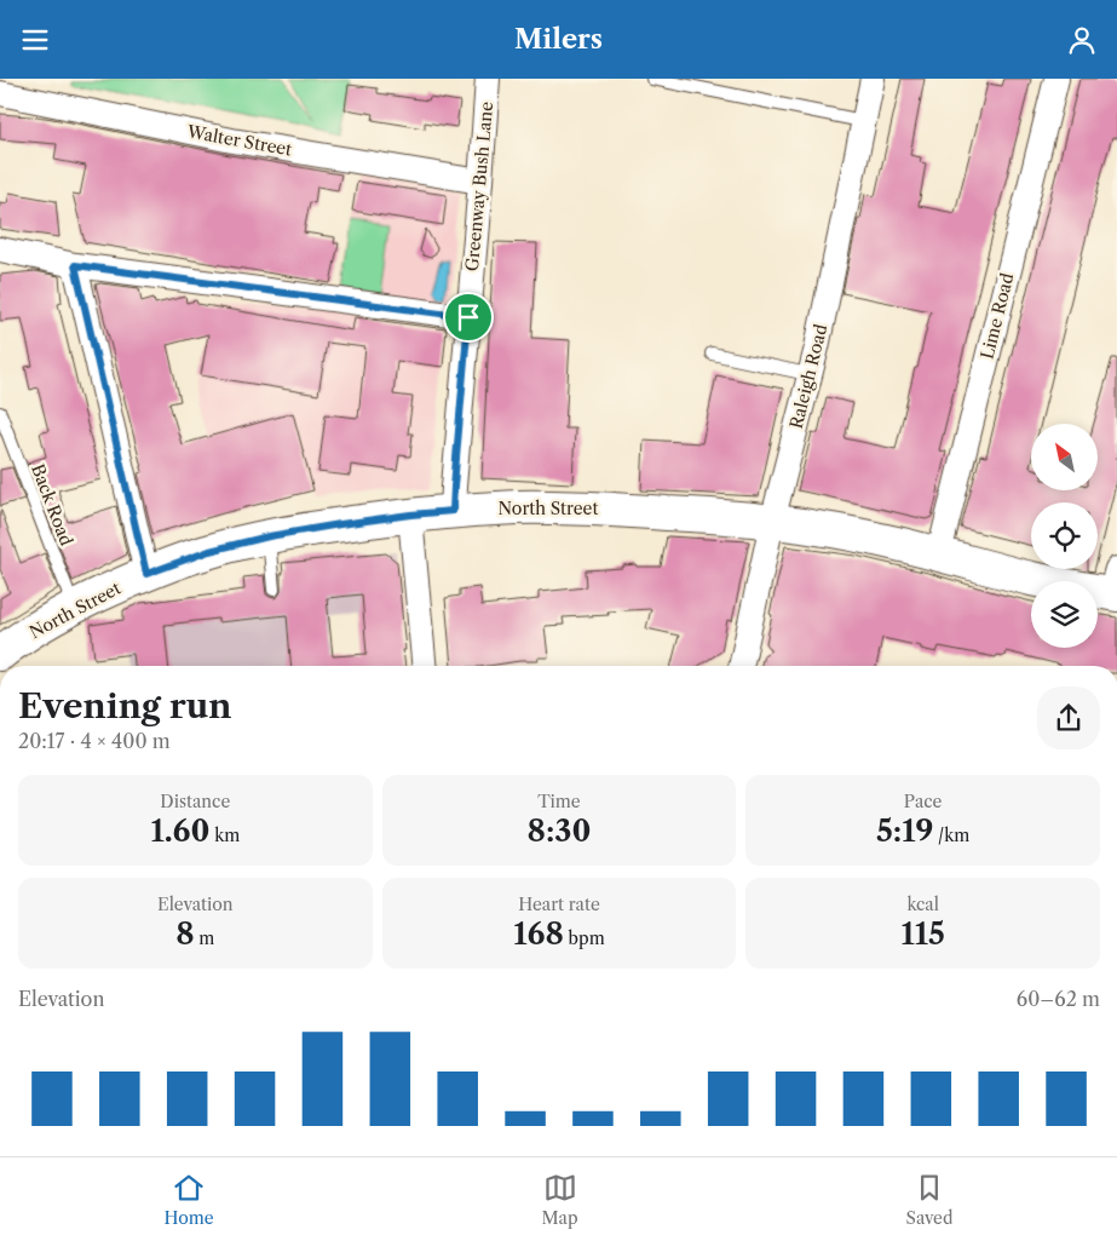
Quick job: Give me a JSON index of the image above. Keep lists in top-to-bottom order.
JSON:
{
  "streets": {
    "main road": ["North Street"],
    "street": [
      "Walter Street",
      "Greenway Bush Lane",
      "Lime Road",
      "Raleigh Road"
    ],
    "lane": ["Back Road"]
  },
  "crossings": [
    ["Walter Street", "Greenway Bush Lane"],
    ["Greenway Bush Lane", "North Street"],
    ["Lime Road", "North Street"],
    ["Raleigh Road", "North Street"],
    ["Back Road", "North Street"]
  ],
  "north": "top left",
  "page": {
    "header": "Milers",
    "heading": ["Evening run", "20:17 · 4 × 400 m"],
    "stats": [
      ["Distance", "1.60 km"],
      ["Time", "8:30"],
      ["Pace", "5:19 /km"],
      ["Elevation", "8 m"],
      ["Heart rate", "168 bpm"],
      ["kcal", "115"]
    ],
    "chart": ["Elevation", "60–62 m"],
    "tabs": ["Home", "Map", "Saved"]
  }
}
